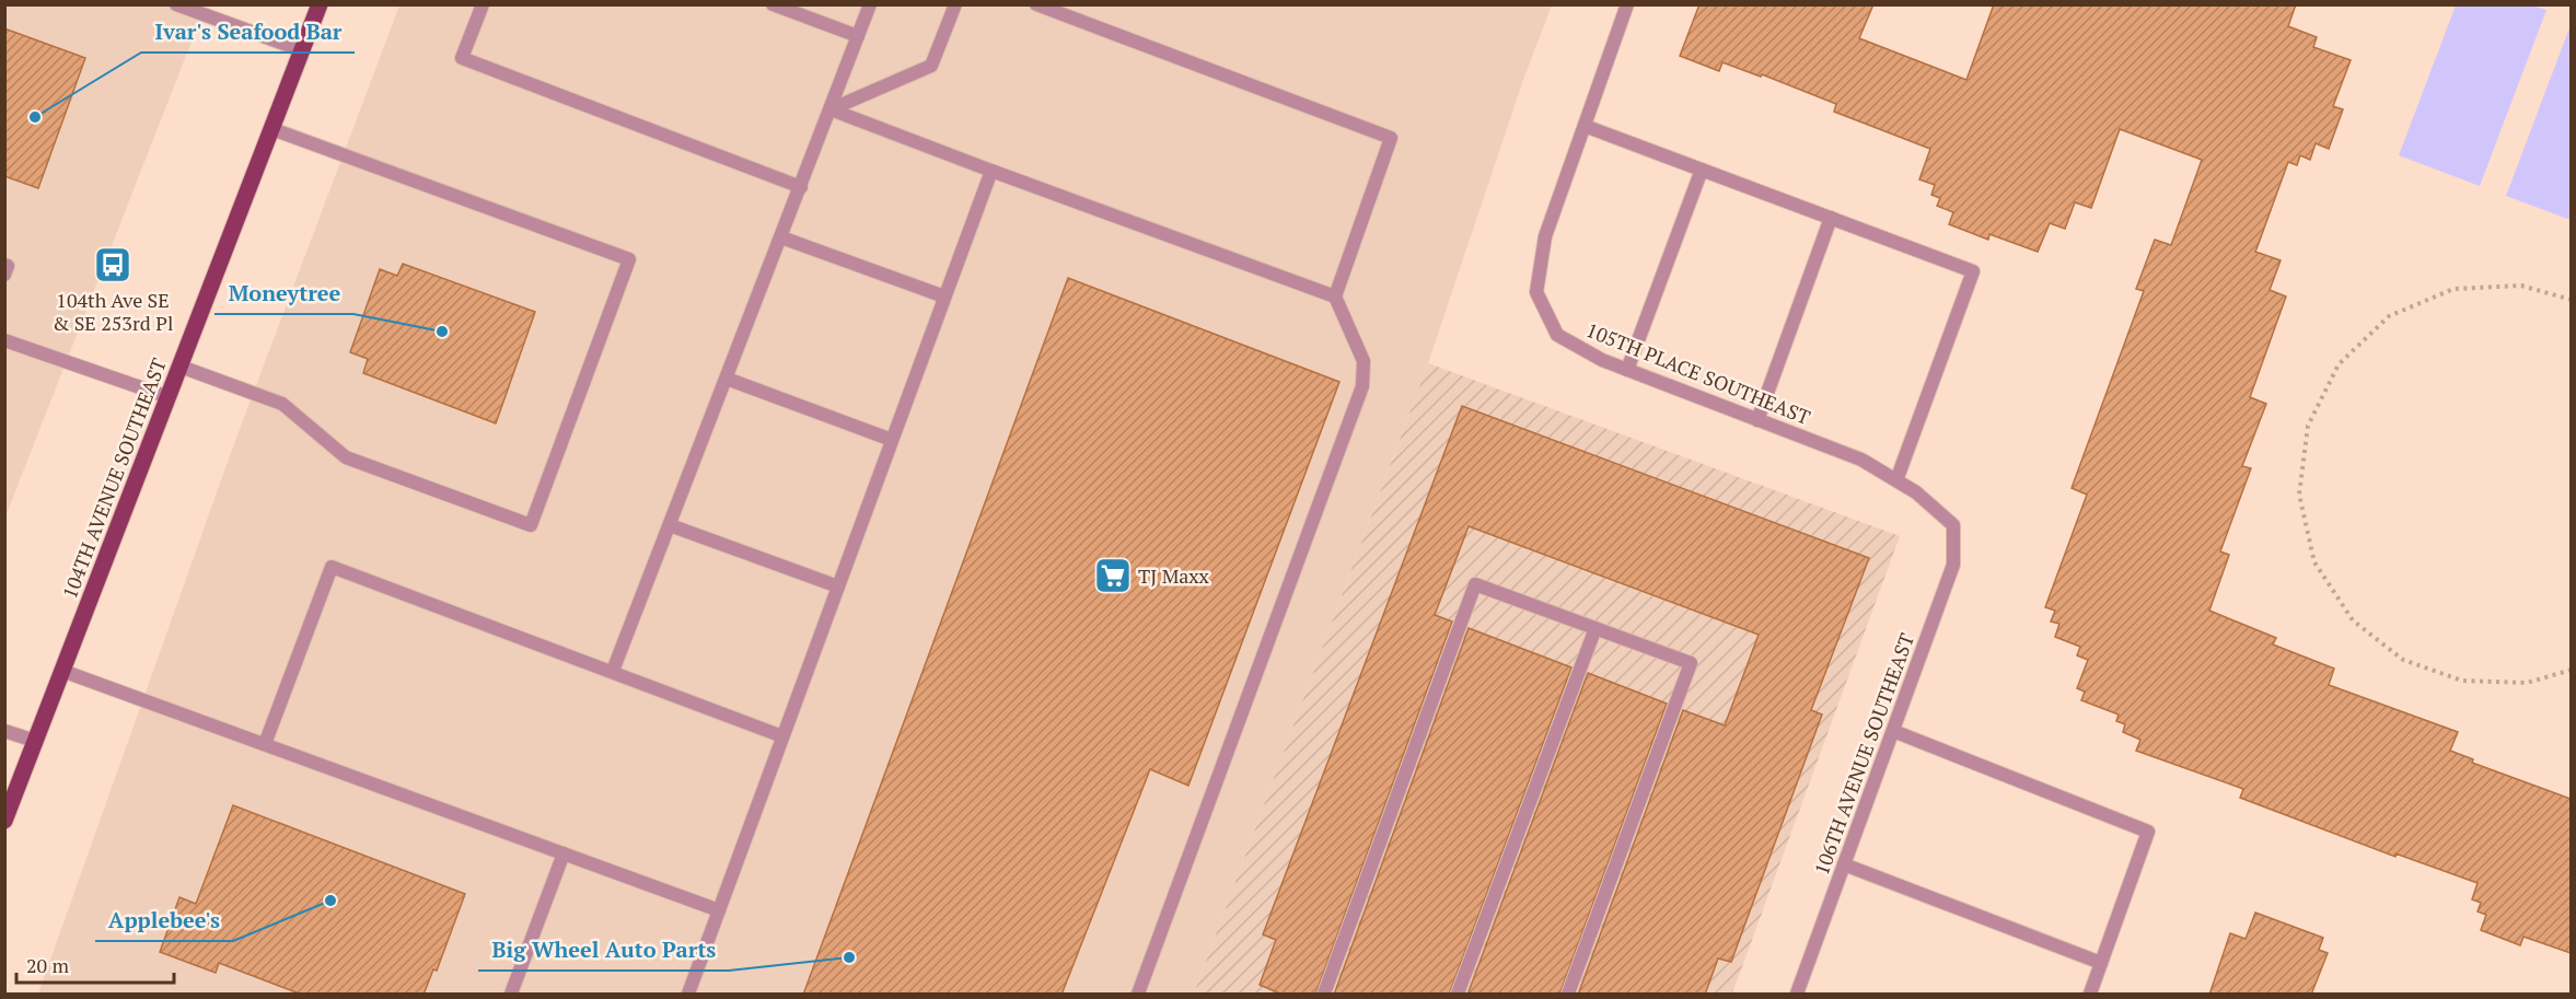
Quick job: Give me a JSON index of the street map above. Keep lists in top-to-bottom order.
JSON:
{
  "streets": {
    "main road": ["104TH AVENUE SOUTHEAST"],
    "street": ["105TH PLACE SOUTHEAST", "106TH AVENUE SOUTHEAST"]
  },
  "crossings": [
    ["105TH PLACE SOUTHEAST", "106TH AVENUE SOUTHEAST"]
  ],
  "places": {
    "other": [
      "Ivar's Seafood Bar",
      "Moneytree",
      "Applebee's",
      "Big Wheel Auto Parts"
    ],
    "bus stop": ["104th Ave SE & SE 253rd Pl"],
    "supermarket": ["TJ Maxx"]
  },
  "scale_bar": "20 m"
}
